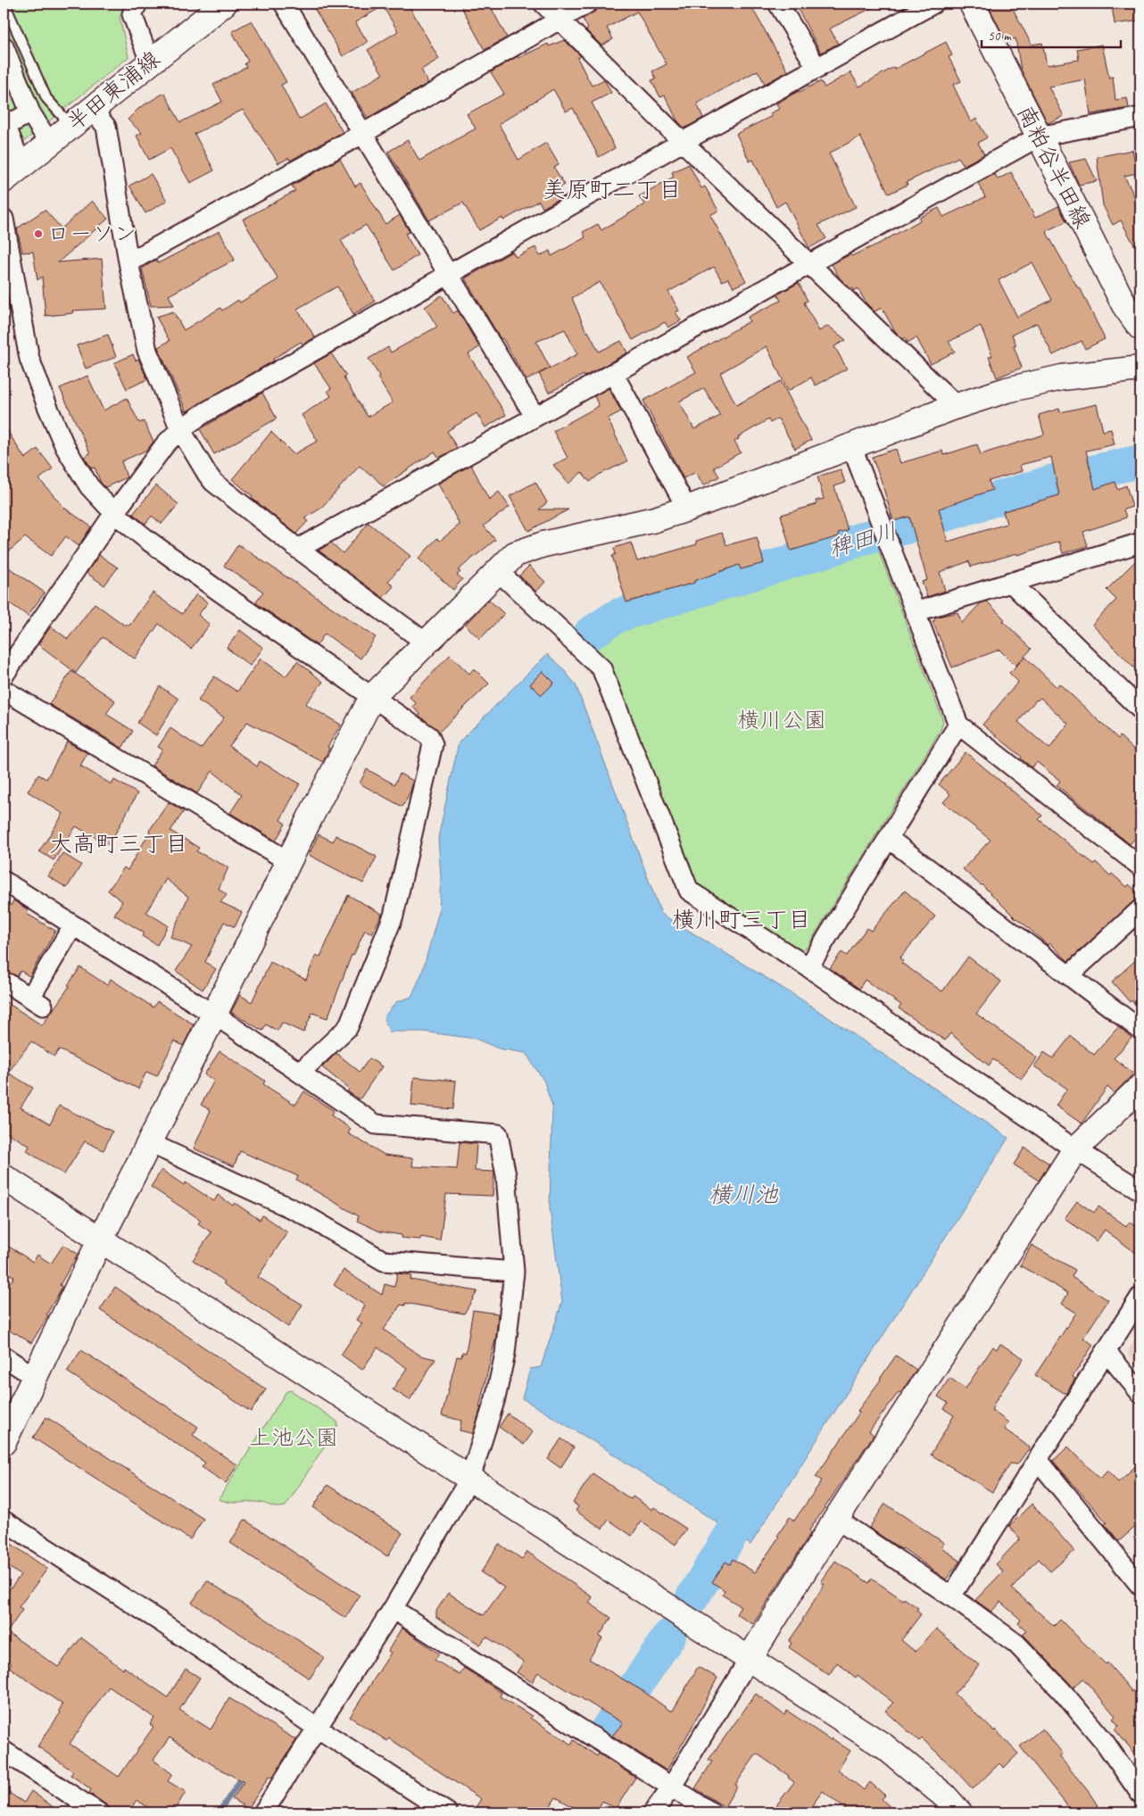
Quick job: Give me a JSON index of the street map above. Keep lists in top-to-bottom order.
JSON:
{
  "streets": {
    "street": ["半田東浦線", "南粕谷半田線"]
  },
  "districts": ["美原町二丁目", "大高町三丁目", "横川町三丁目"],
  "water": ["稗田川", "横川池"],
  "parks": ["横川公園", "上池公園"],
  "places": ["ローソン"],
  "scale_bar": "50 m"
}
